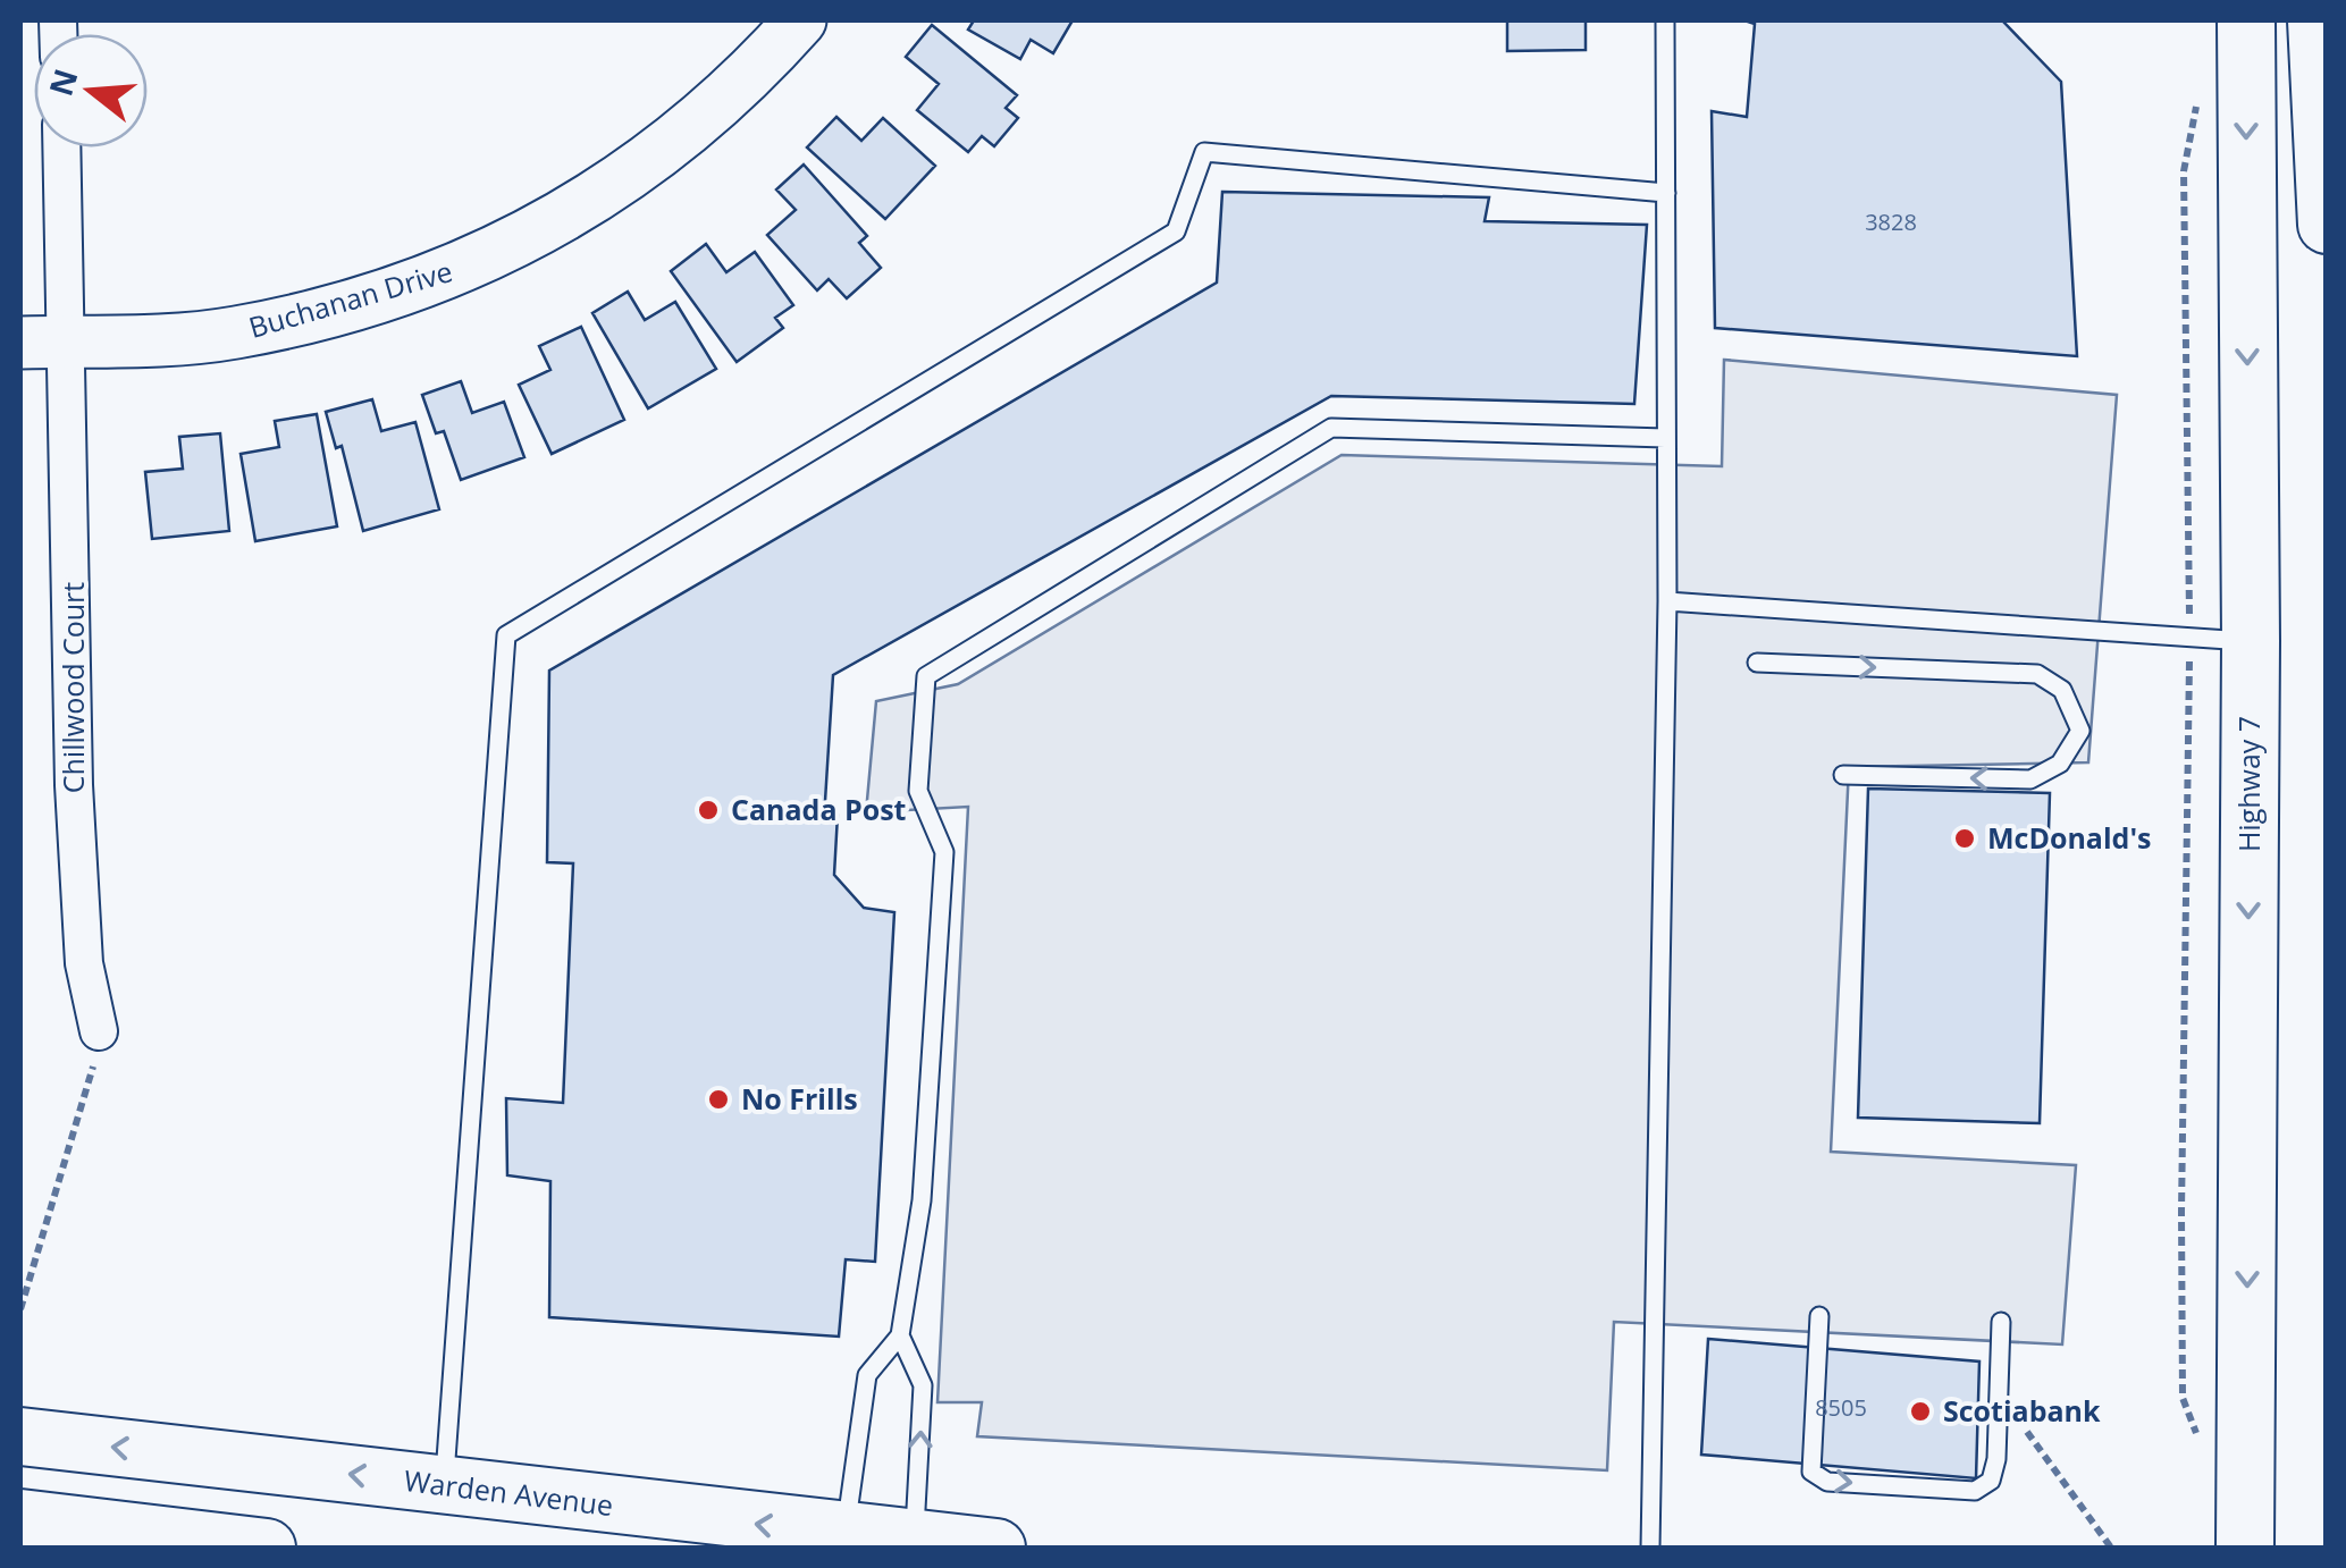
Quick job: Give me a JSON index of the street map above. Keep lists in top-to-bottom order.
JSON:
{
  "streets": {
    "main road": ["Highway 7", "Warden Avenue"],
    "street": ["Buchanan Drive", "Chillwood Court"]
  },
  "crossings": [
    ["Buchanan Drive", "Chillwood Court"]
  ],
  "one_way": ["Highway 7", "Warden Avenue"],
  "places": [
    "Canada Post",
    "McDonald's",
    "No Frills",
    "Scotiabank"
  ],
  "house_numbers": ["3828", "8505"],
  "north": "left"
}
